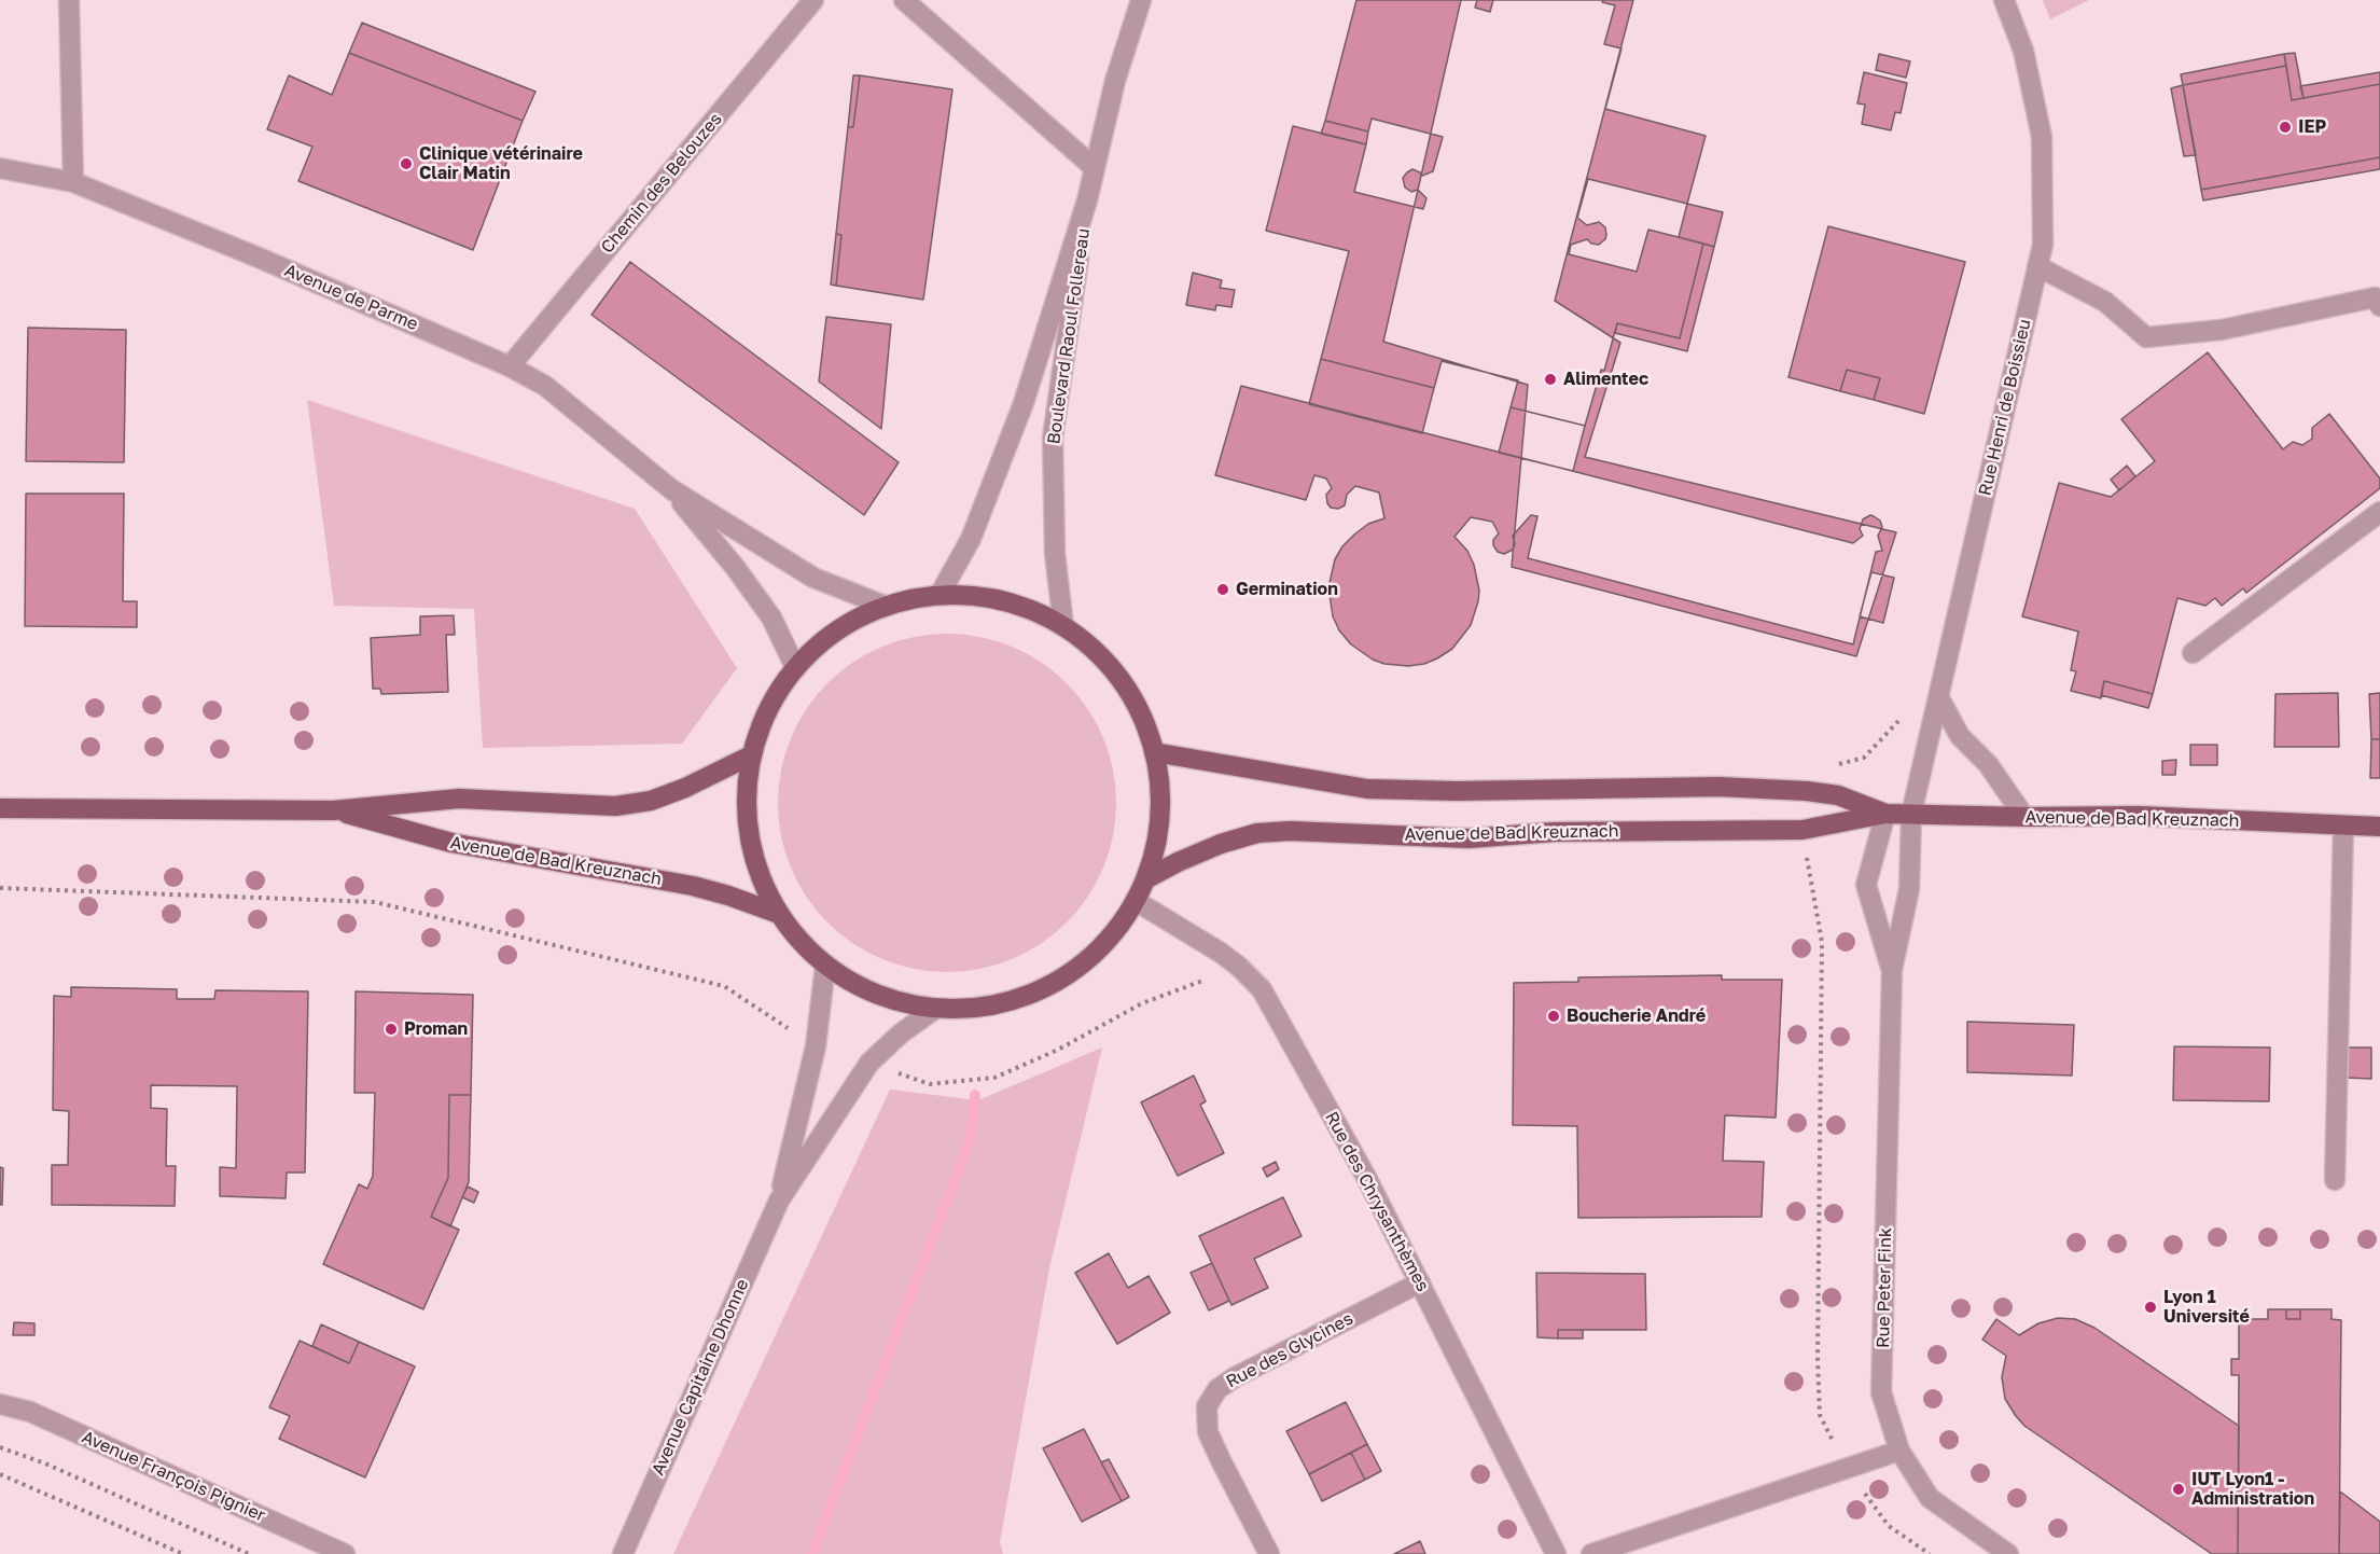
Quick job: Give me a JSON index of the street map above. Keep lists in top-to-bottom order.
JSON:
{
  "streets": {
    "main road": ["Avenue de Bad Kreuznach"],
    "street": [
      "Chemin des Belouzes",
      "Avenue de Parme",
      "Boulevard Raoul Follereau",
      "Rue Henri de Boissieu",
      "Rue des Chrysanthèmes",
      "Rue Peter Fink",
      "Rue des Glycines",
      "Avenue Capitaine Dhonne",
      "Avenue François Pignier"
    ]
  },
  "crossings": [
    ["Chemin des Belouzes", "Avenue de Parme"],
    ["Rue Henri de Boissieu", "Avenue de Bad Kreuznach"],
    ["Rue Henri de Boissieu", "Rue Peter Fink"],
    ["Avenue de Bad Kreuznach", "Rue Peter Fink"],
    ["Rue des Chrysanthèmes", "Rue des Glycines"]
  ],
  "places": [
    "IEP",
    "Clinique vétérinaire Clair Matin",
    "Alimentec",
    "Germination",
    "Boucherie André",
    "Proman",
    "Lyon 1 Université",
    "IUT Lyon1 - Administration"
  ]
}
